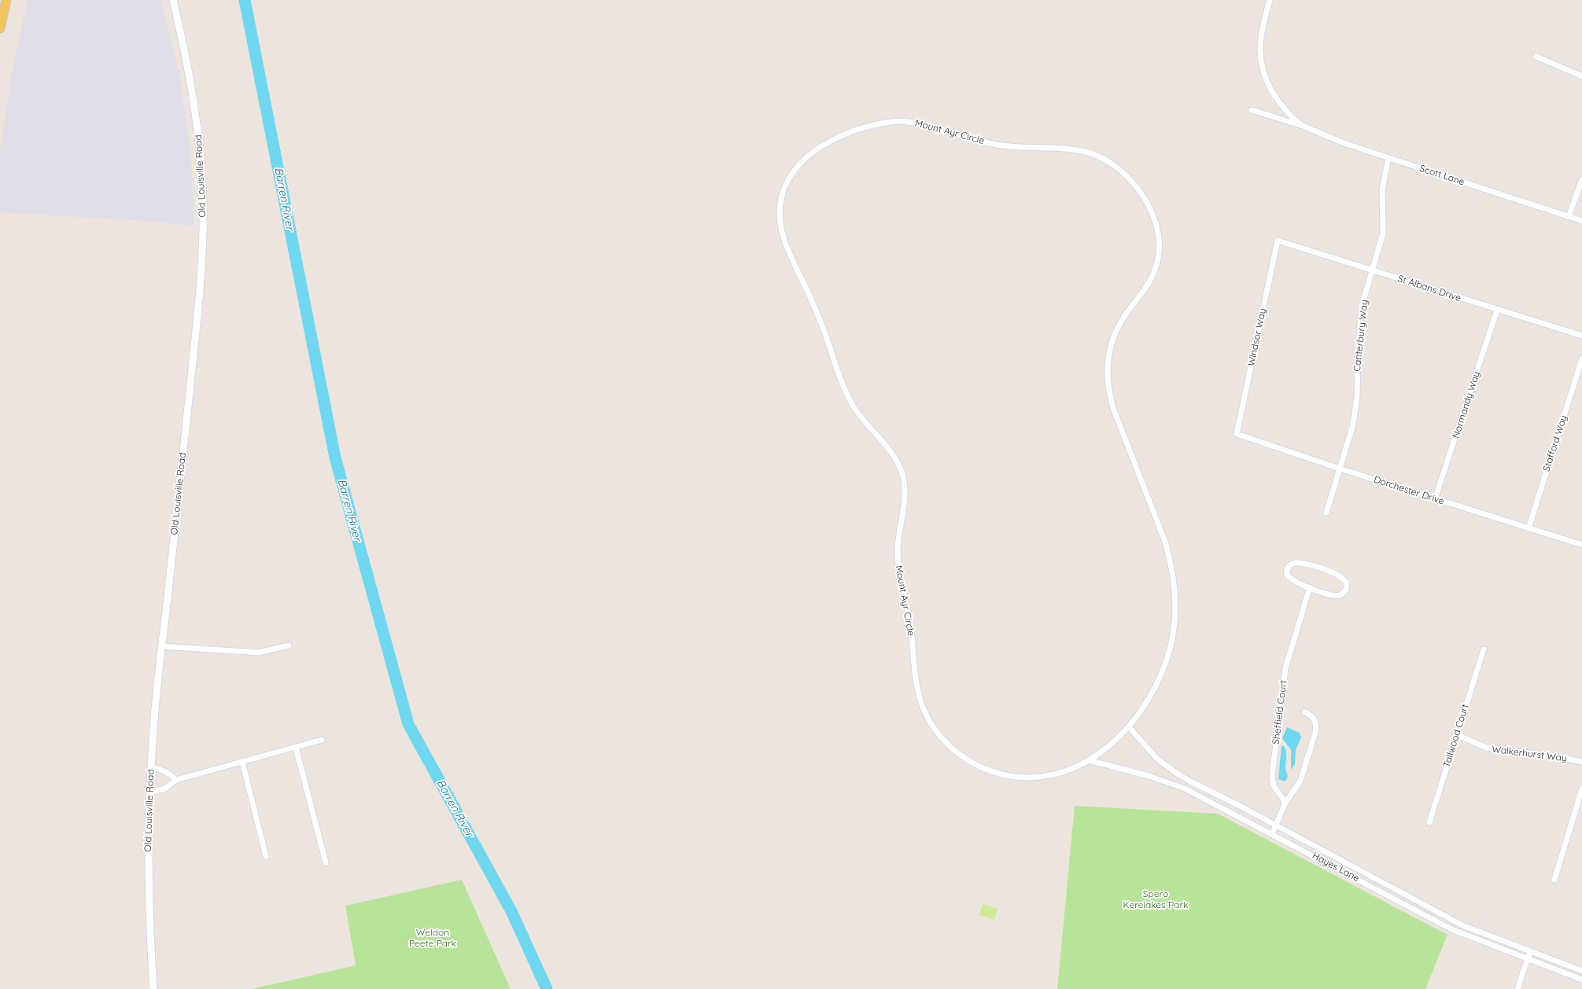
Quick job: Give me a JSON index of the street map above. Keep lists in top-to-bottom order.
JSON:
{
  "streets": {
    "street": [
      "Mount Ayr Circle",
      "Scott Lane",
      "Old Louisville Road",
      "St Albans Drive",
      "Canterbury Way",
      "Windsor Way",
      "Normandy Way",
      "Stafford Way",
      "Dorchester Drive",
      "Sheffield Court",
      "Tallwood Court",
      "Walkerhurst Way",
      "Hayes Lane"
    ]
  },
  "crossings": [
    ["Mount Ayr Circle", "Hayes Lane"],
    ["Scott Lane", "Canterbury Way"],
    ["St Albans Drive", "Canterbury Way"],
    ["St Albans Drive", "Windsor Way"],
    ["St Albans Drive", "Normandy Way"],
    ["Canterbury Way", "Dorchester Drive"],
    ["Windsor Way", "Dorchester Drive"],
    ["Normandy Way", "Dorchester Drive"],
    ["Stafford Way", "Dorchester Drive"],
    ["Tallwood Court", "Walkerhurst Way"]
  ],
  "water": ["Barren River"],
  "parks": ["Spero Kereiakes Park", "Weldon Peete Park"]
}
